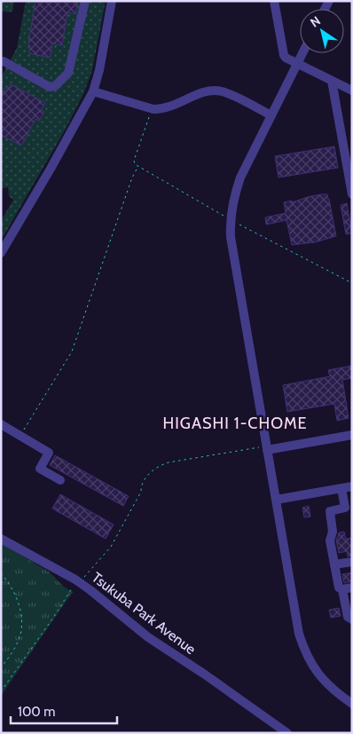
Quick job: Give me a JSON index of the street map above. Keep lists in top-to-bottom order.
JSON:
{
  "streets": {
    "street": ["Tsukuba Park Avenue"]
  },
  "districts": ["HIGASHI 1-CHOME"],
  "scale_bar": "100 m",
  "north": "top left"
}
